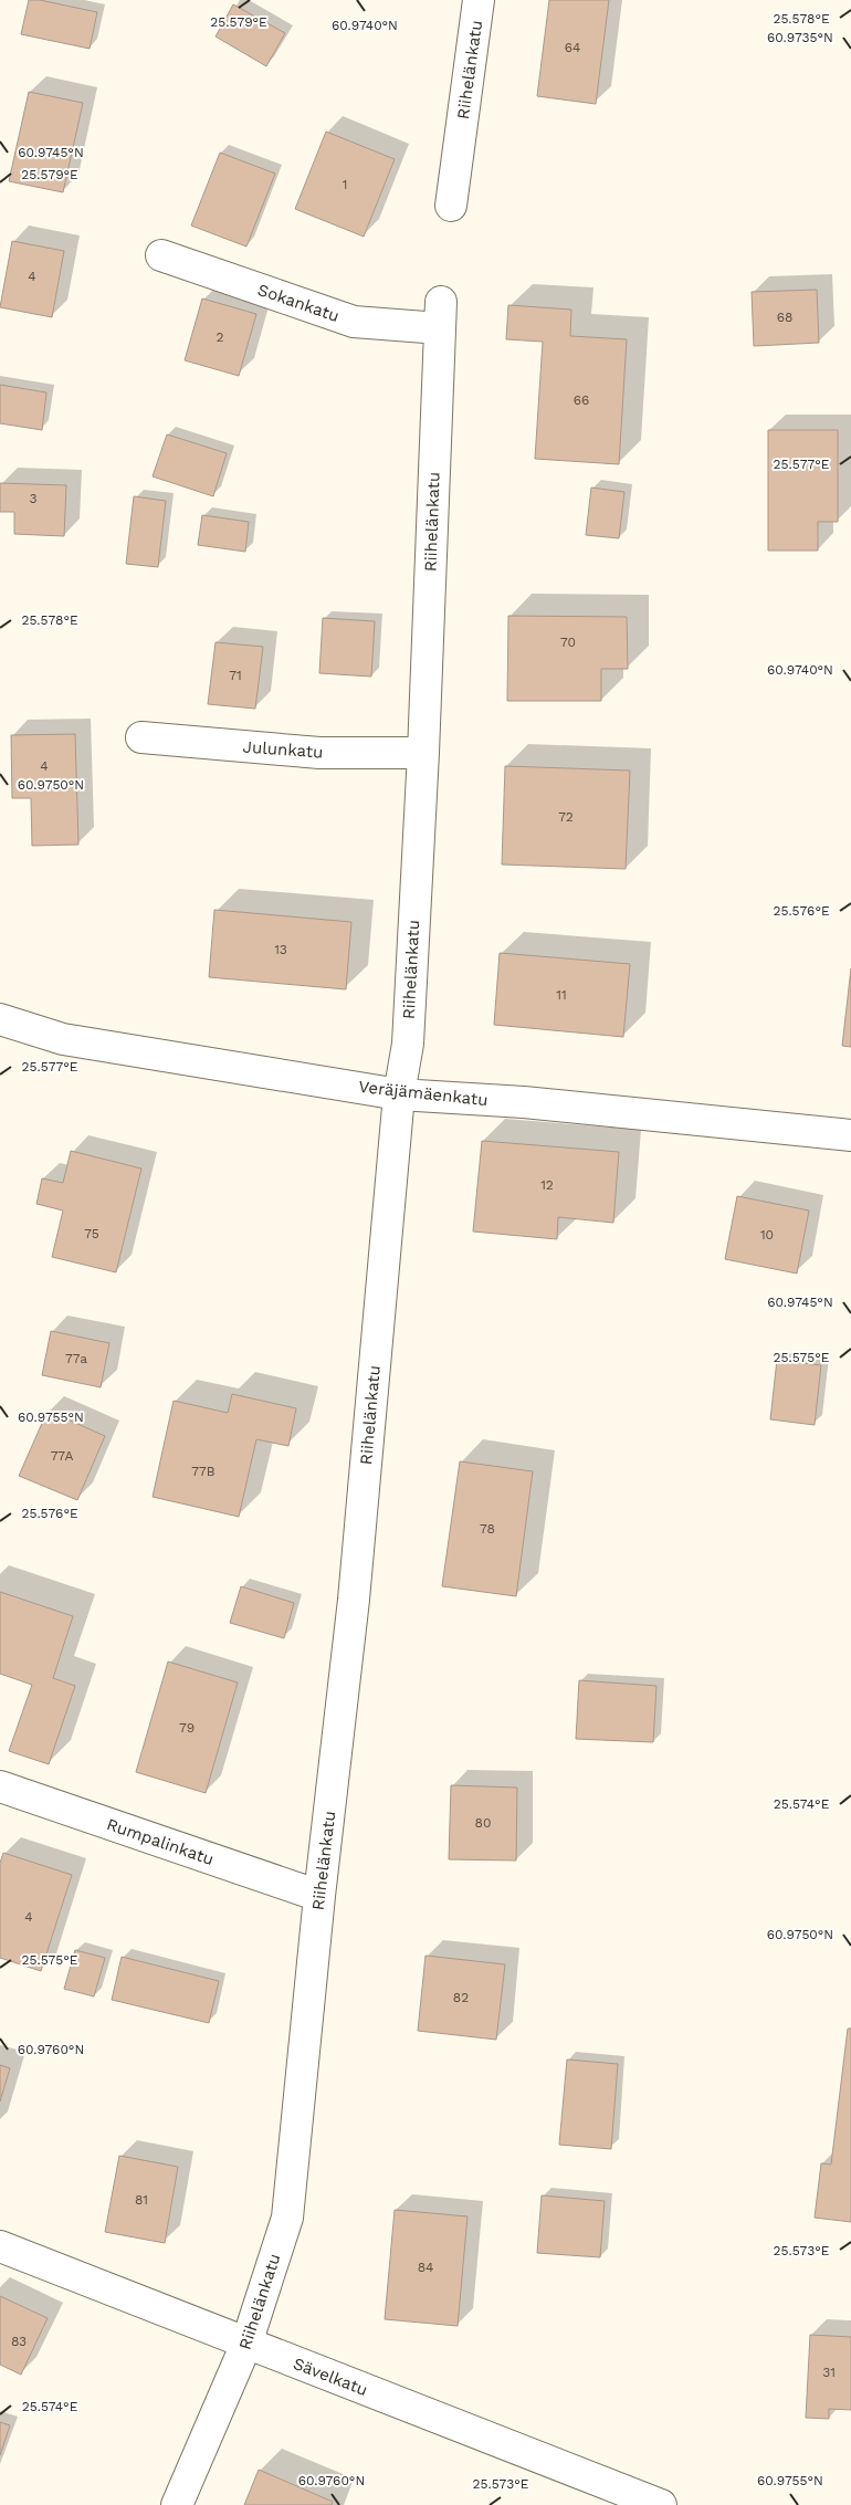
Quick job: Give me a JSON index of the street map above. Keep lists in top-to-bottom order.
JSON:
{
  "streets": {
    "street": [
      "Riihelänkatu",
      "Sokankatu",
      "Julunkatu",
      "Veräjämäenkatu",
      "Rumpalinkatu",
      "Sävelkatu"
    ]
  },
  "crossings": [
    ["Riihelänkatu", "Sokankatu"],
    ["Riihelänkatu", "Julunkatu"],
    ["Riihelänkatu", "Veräjämäenkatu"],
    ["Riihelänkatu", "Rumpalinkatu"],
    ["Riihelänkatu", "Sävelkatu"]
  ],
  "house_numbers": [
    "64",
    "1",
    "4",
    "68",
    "2",
    "66",
    "3",
    "70",
    "71",
    "4",
    "72",
    "13",
    "11",
    "12",
    "75",
    "10",
    "77a",
    "77A",
    "77B",
    "78",
    "79",
    "80",
    "4",
    "82",
    "81",
    "84",
    "83",
    "31"
  ],
  "coordinates": [
    "25.578°E",
    "25.579°E",
    "60.9740°N",
    "60.9735°N",
    "60.9745°N",
    "25.577°E",
    "60.9750°N",
    "25.576°E",
    "25.575°E",
    "60.9755°N",
    "25.574°E",
    "60.9760°N",
    "25.573°E"
  ]
}
